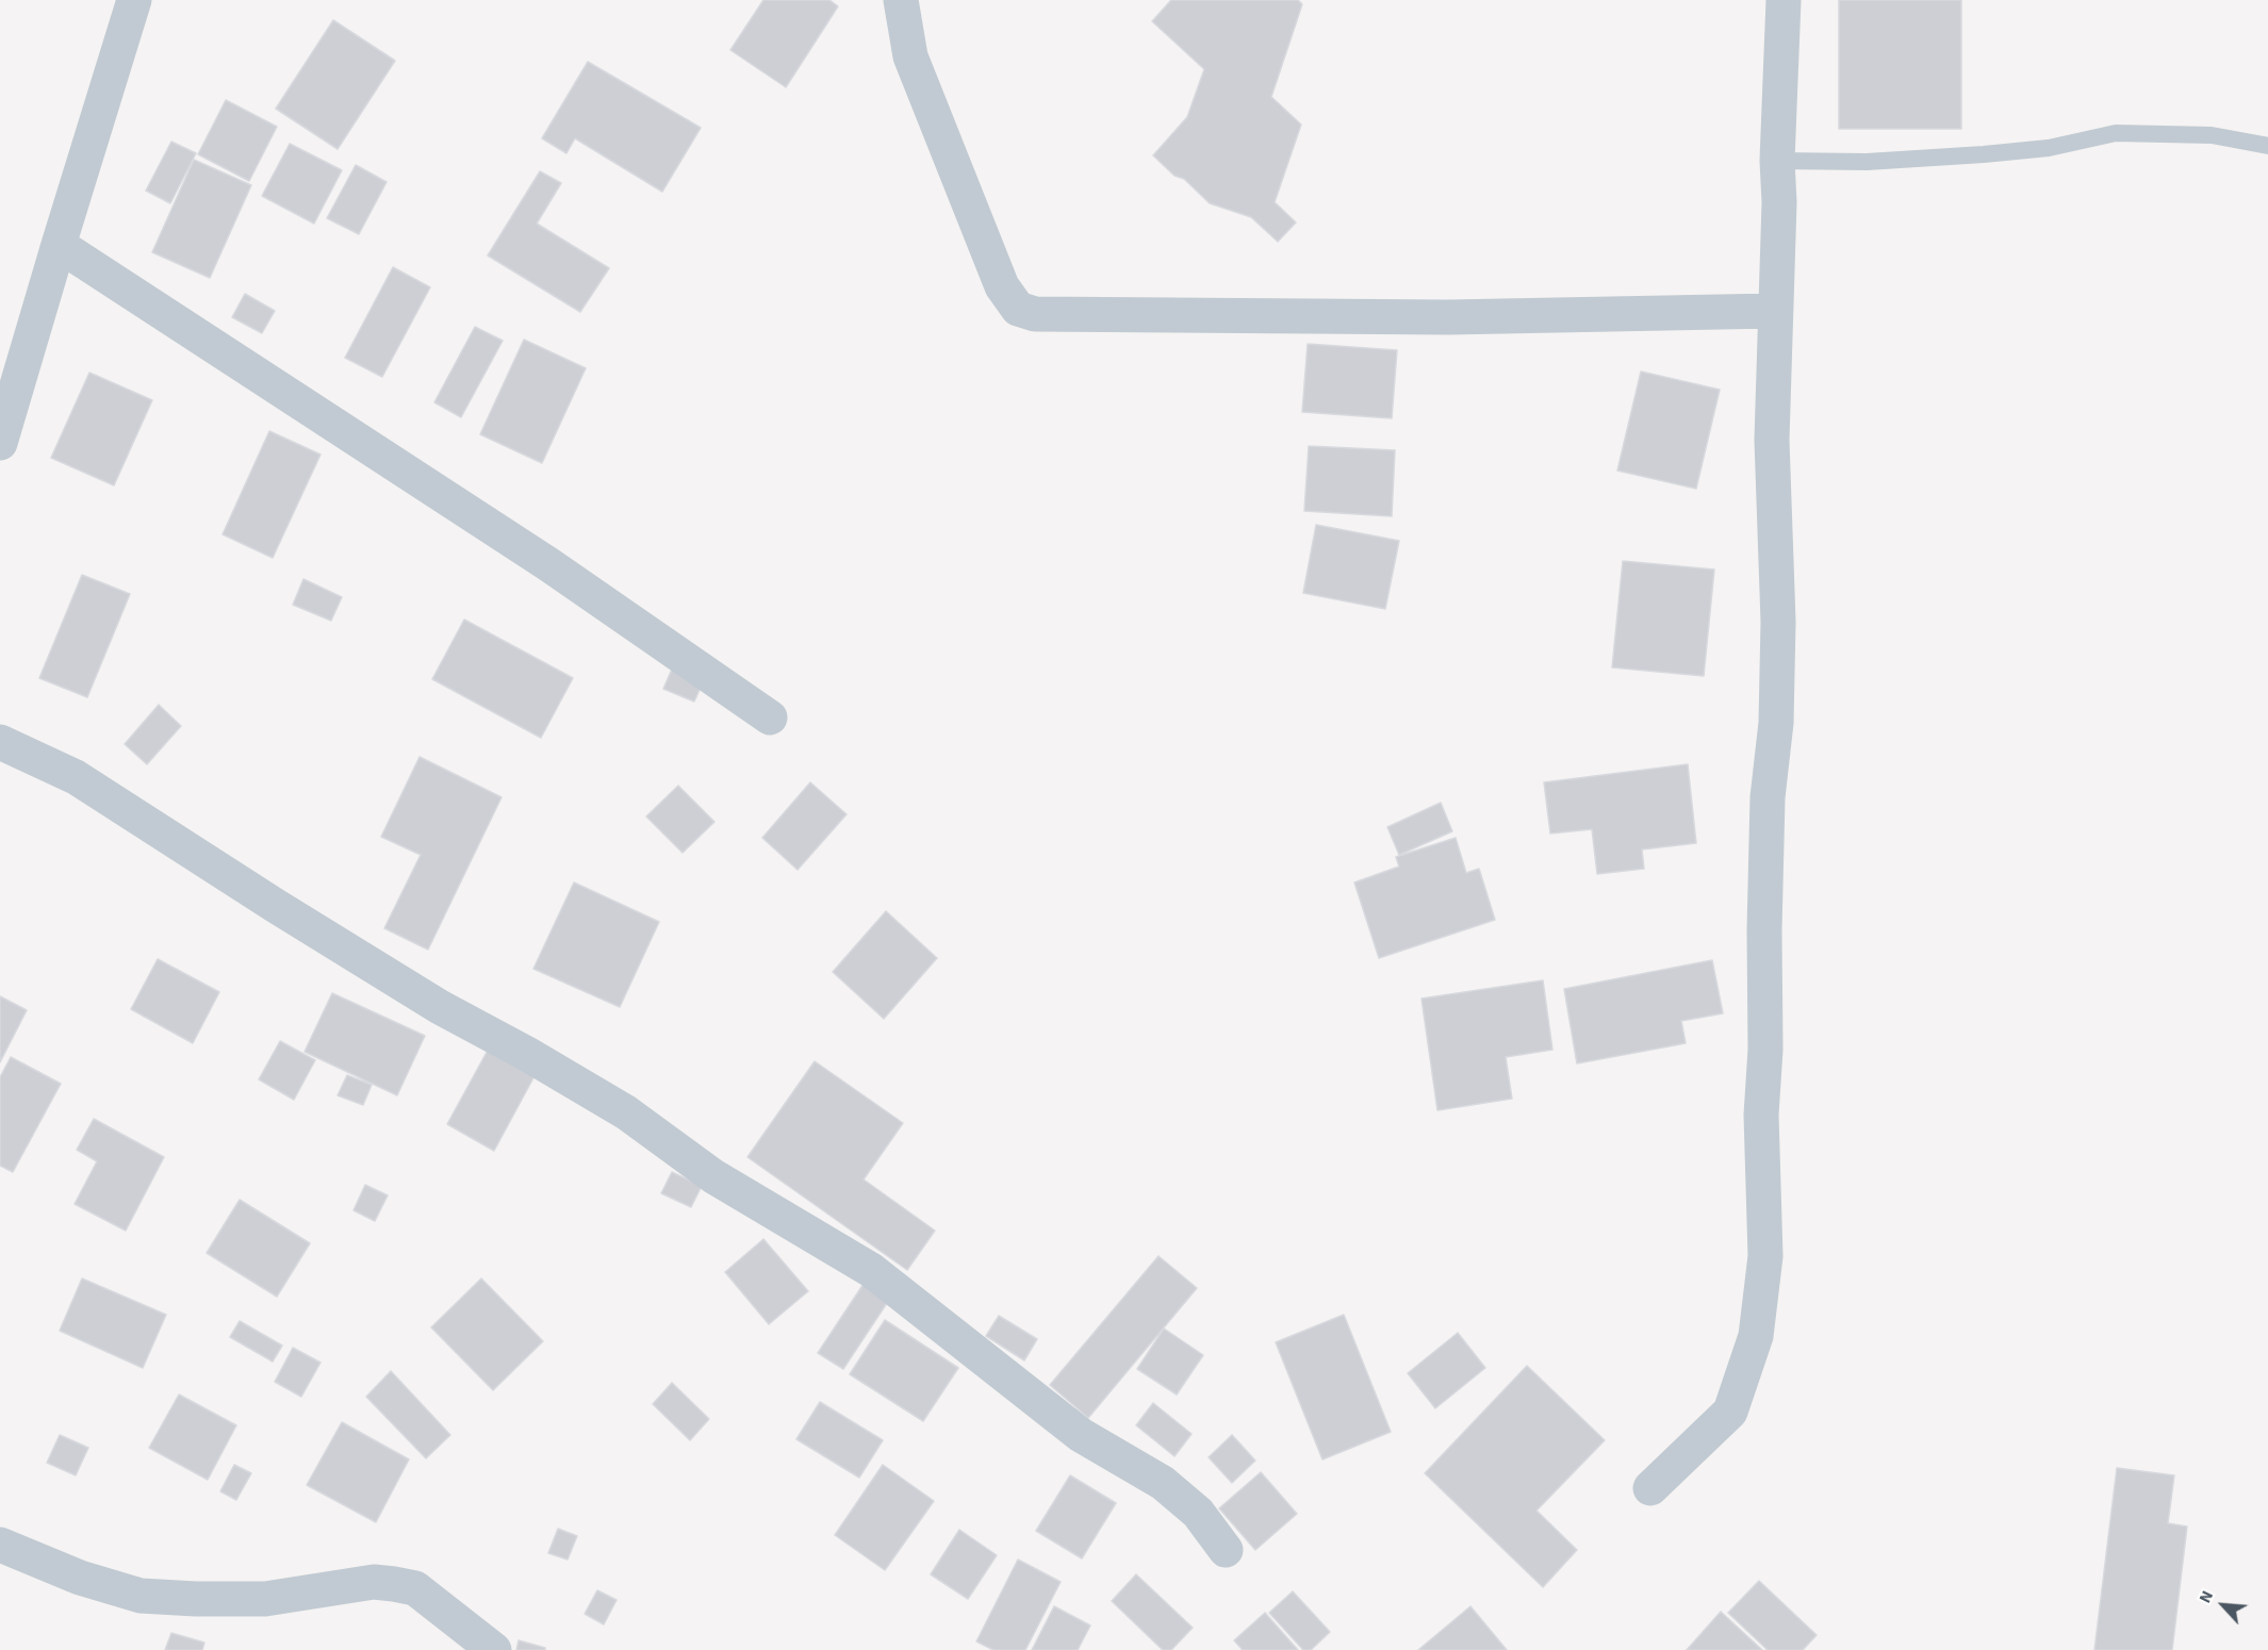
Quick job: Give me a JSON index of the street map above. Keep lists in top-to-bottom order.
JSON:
{
  "north": "top left"
}
